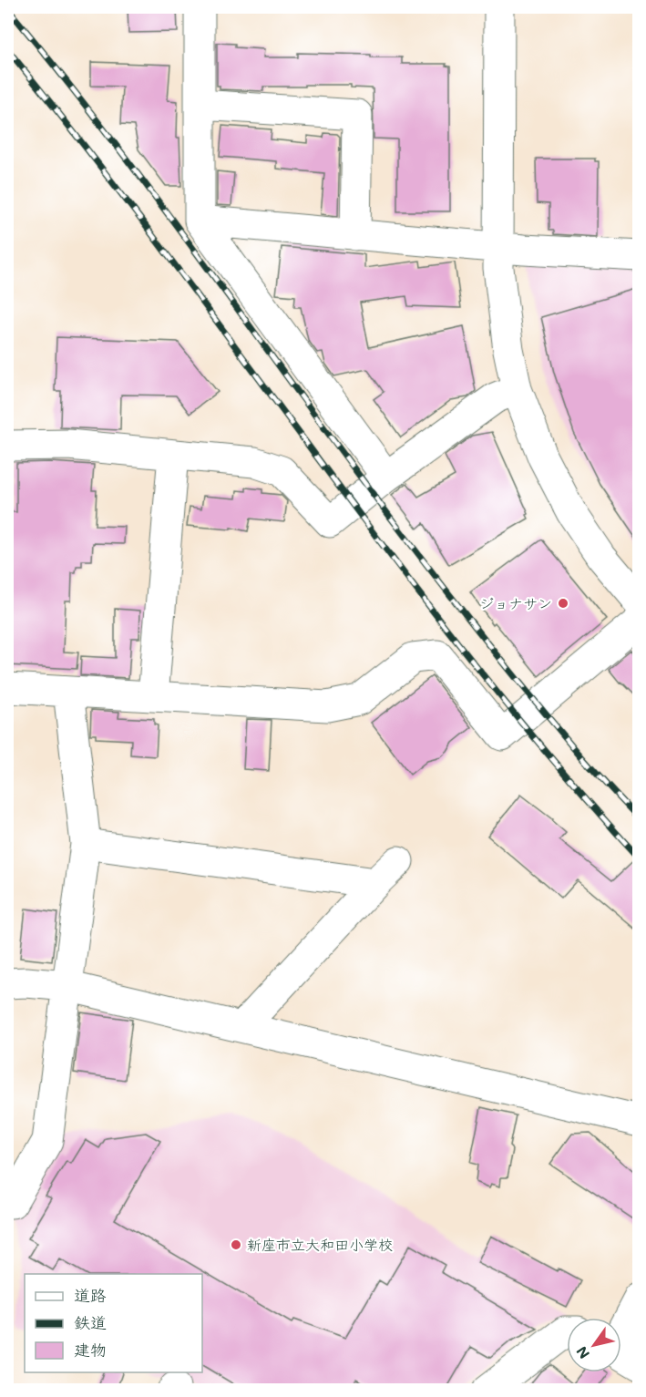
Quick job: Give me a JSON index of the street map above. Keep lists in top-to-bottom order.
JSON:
{
  "places": ["ジョナサン", "新座市立大和田小学校"],
  "legend": ["道路", "鉄道", "建物"],
  "north": "bottom left"
}
